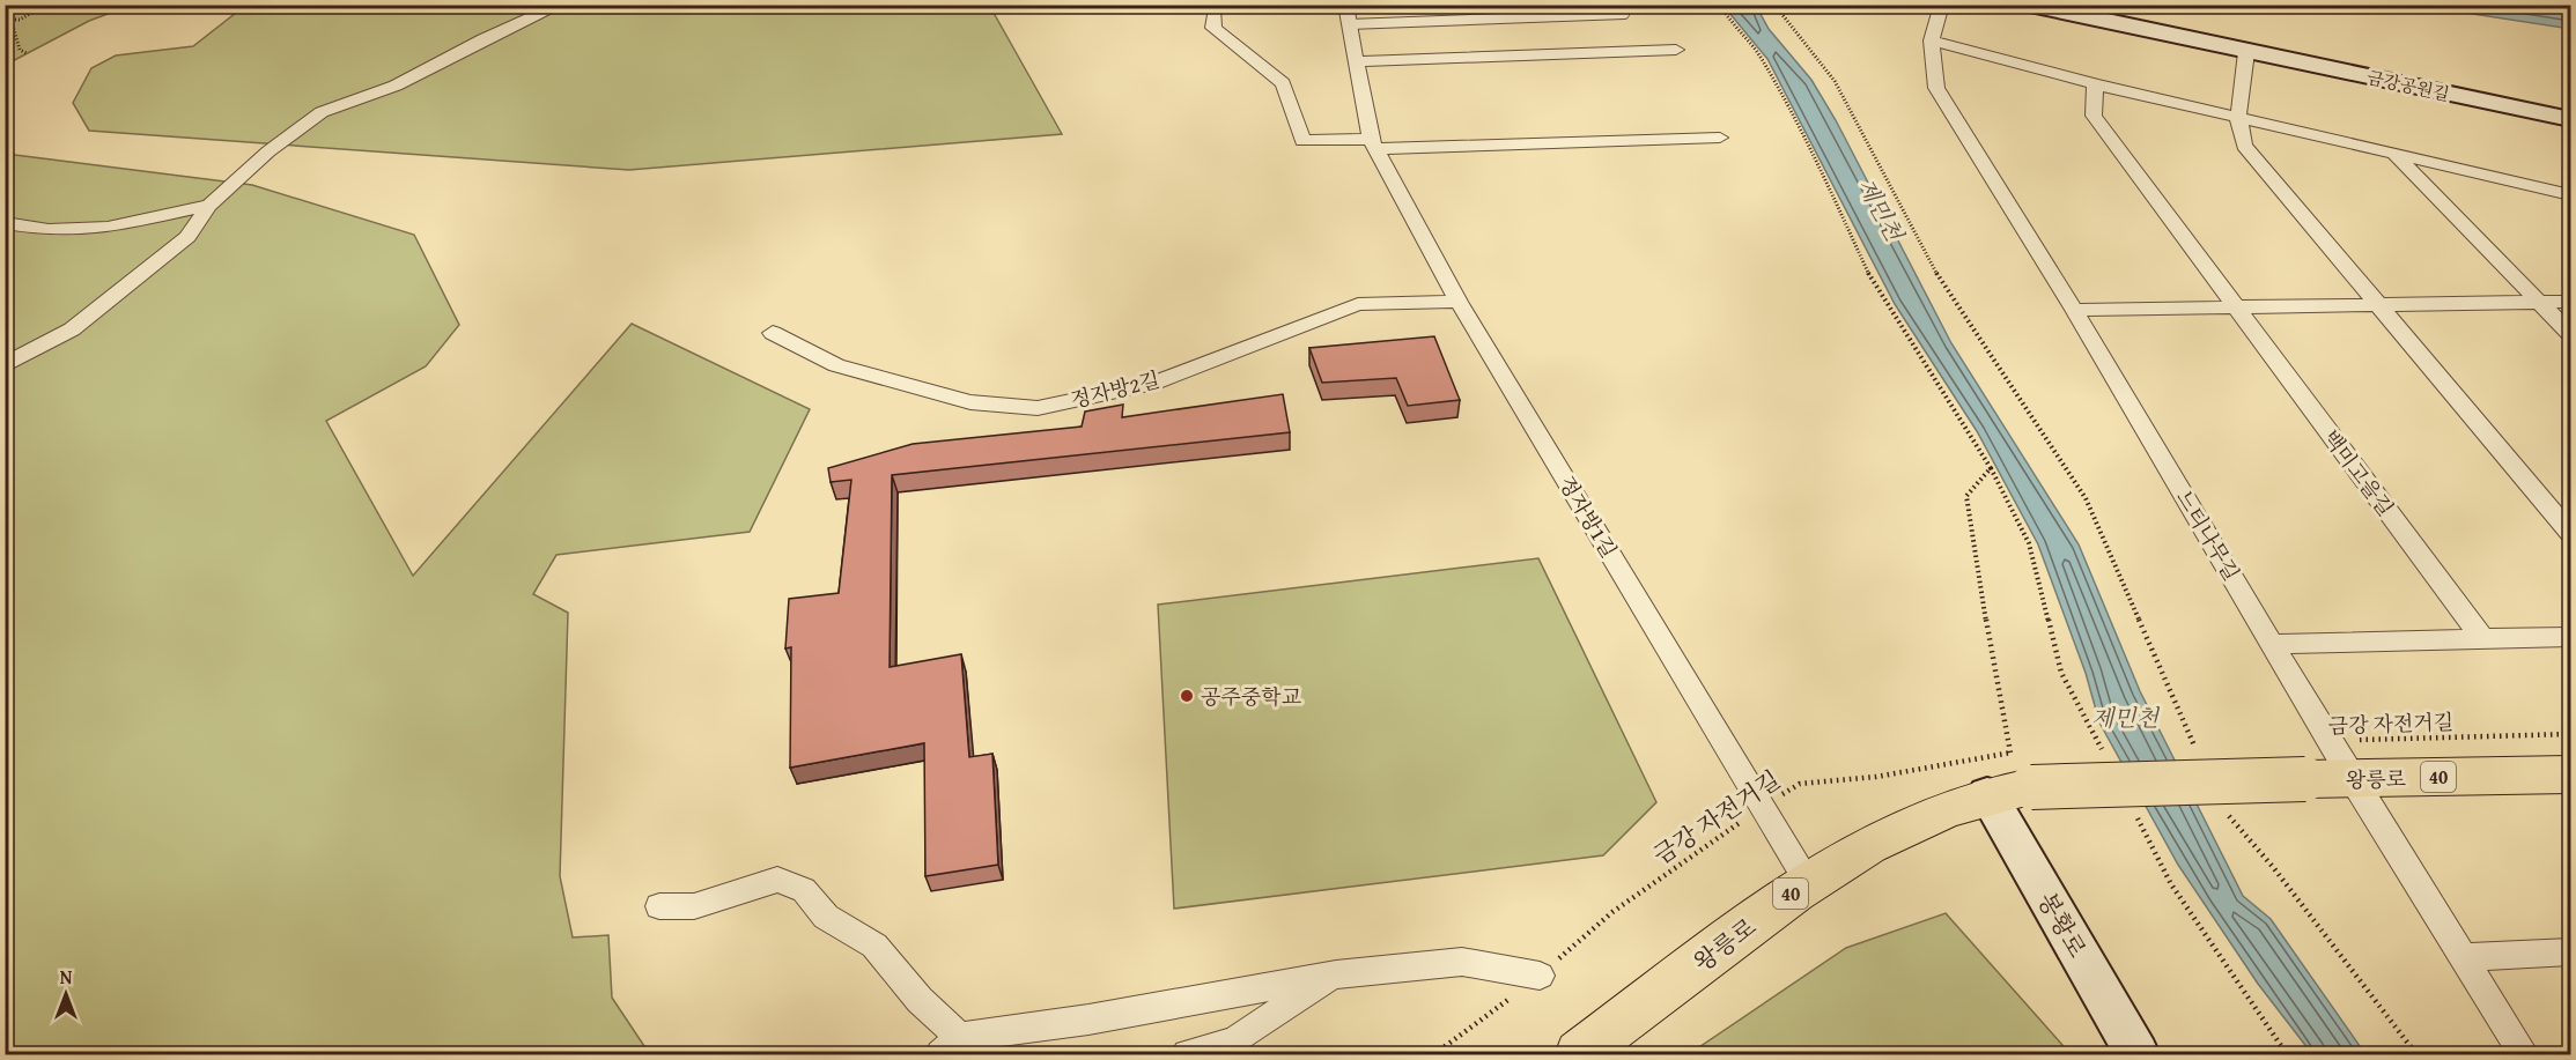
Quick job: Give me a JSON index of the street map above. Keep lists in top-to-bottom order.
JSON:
{
  "streets": {
    "main road": [
      "금강공원길",
      "40",
      "왕릉로",
      "봉황로"
    ],
    "street": [
      "정자방2길",
      "백미고을길",
      "정자방1길",
      "느티나무길"
    ],
    "path": ["금강 자전거길"]
  },
  "crossings": [
    ["정자방2길", "정자방1길"],
    ["정자방1길", "금강 자전거길"],
    ["정자방1길", "왕릉로"],
    ["느티나무길", "금강 자전거길"],
    ["느티나무길", "왕릉로"],
    ["금강 자전거길", "왕릉로"],
    ["왕릉로", "봉황로"]
  ],
  "water": ["제민천"],
  "places": ["공주중학교"],
  "north": "top"
}
